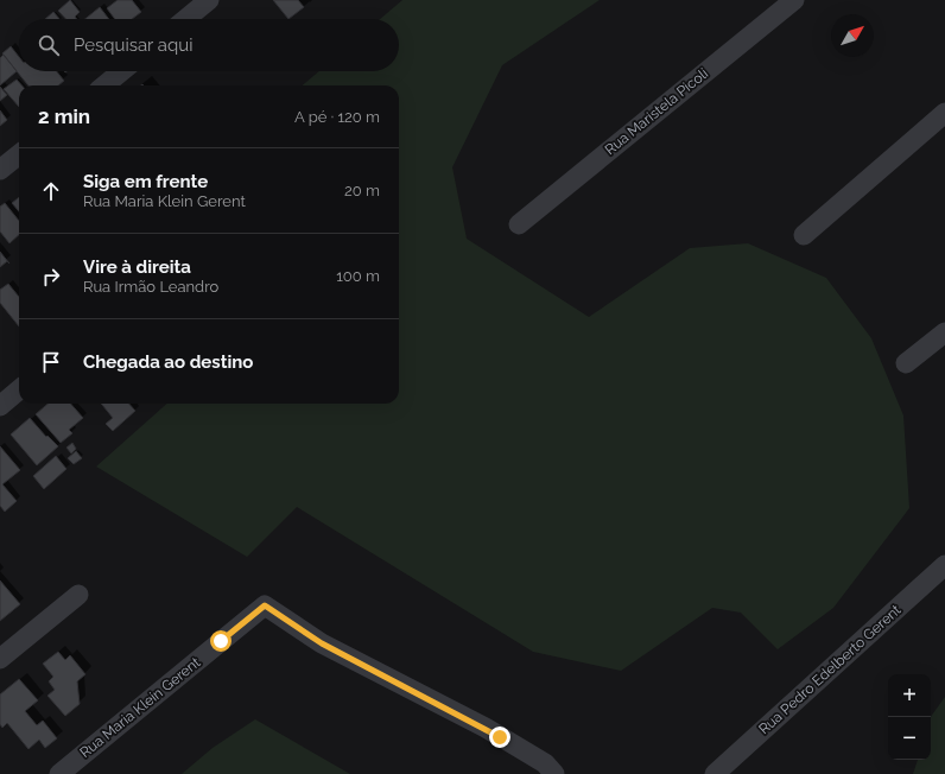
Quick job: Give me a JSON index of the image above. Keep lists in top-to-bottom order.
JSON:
{
  "streets": {
    "street": ["Rua Maristela Picoli", "Rua Pedro Edelberto Gerent", "Rua Maria Klein Gerent"]
  },
  "north": "top right",
  "page": {
    "search": "Pesquisar aqui",
    "heading": ["2 min", "A pé · 120 m"],
    "list": [
      ["Siga em frente", "Rua Maria Klein Gerent", "20 m"],
      ["Vire à direita", "Rua Irmão Leandro", "100 m"],
      "Chegada ao destino"
    ],
    "map_buttons": ["+", "−"]
  }
}
